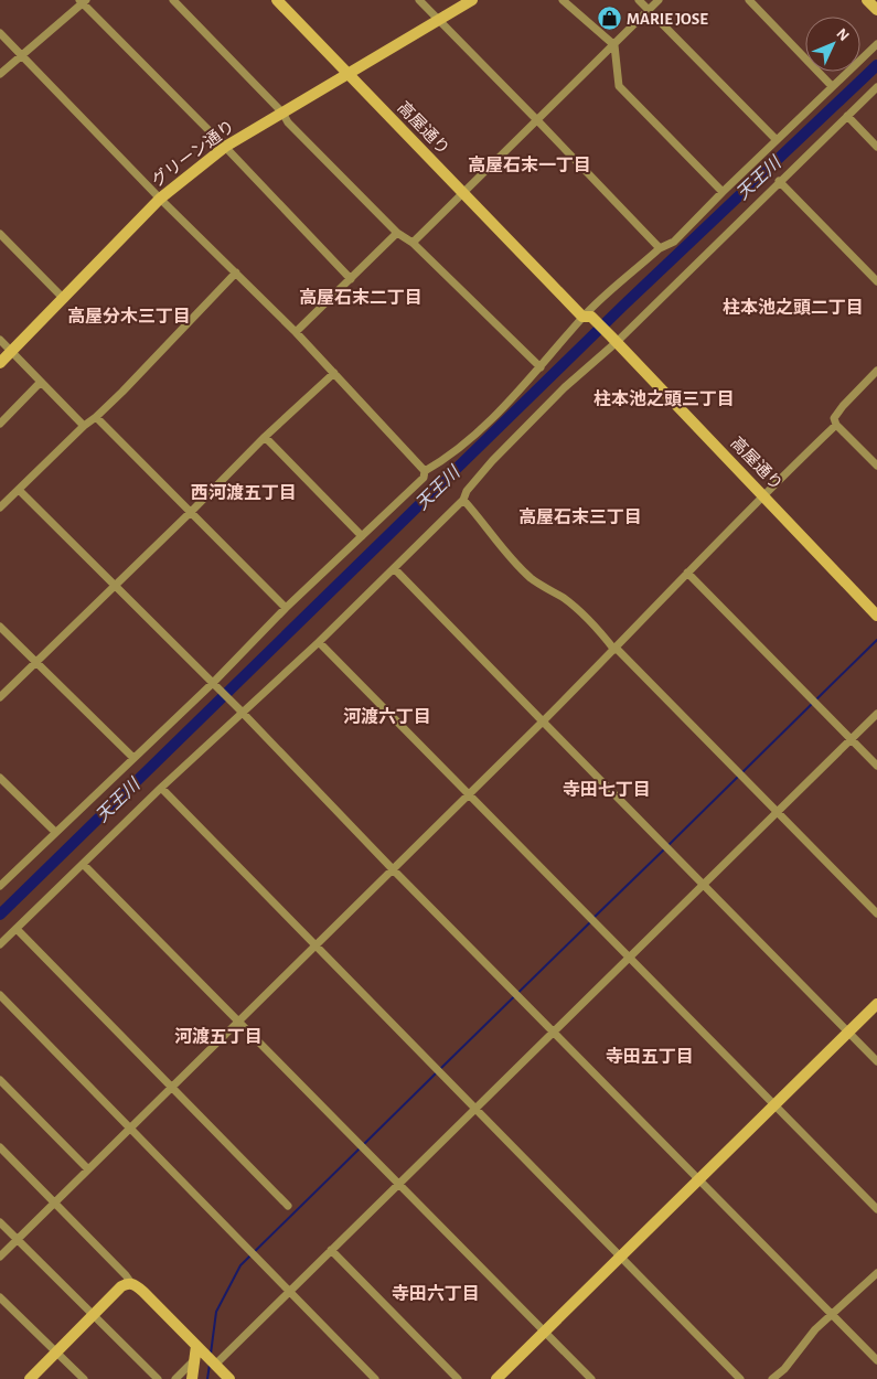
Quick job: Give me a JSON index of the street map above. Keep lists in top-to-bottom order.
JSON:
{
  "streets": {
    "street": ["高屋通り", "グリーン通り"]
  },
  "crossings": [
    ["高屋通り", "グリーン通り"]
  ],
  "districts": [
    "高屋石末一丁目",
    "高屋石末二丁目",
    "柱本池之頭二丁目",
    "高屋分木三丁目",
    "柱本池之頭三丁目",
    "西河渡五丁目",
    "高屋石末三丁目",
    "河渡六丁目",
    "寺田七丁目",
    "河渡五丁目",
    "寺田五丁目",
    "寺田六丁目"
  ],
  "water": ["天王川"],
  "places": {
    "shop": ["MARIE JOSE"]
  },
  "north": "top right"
}
